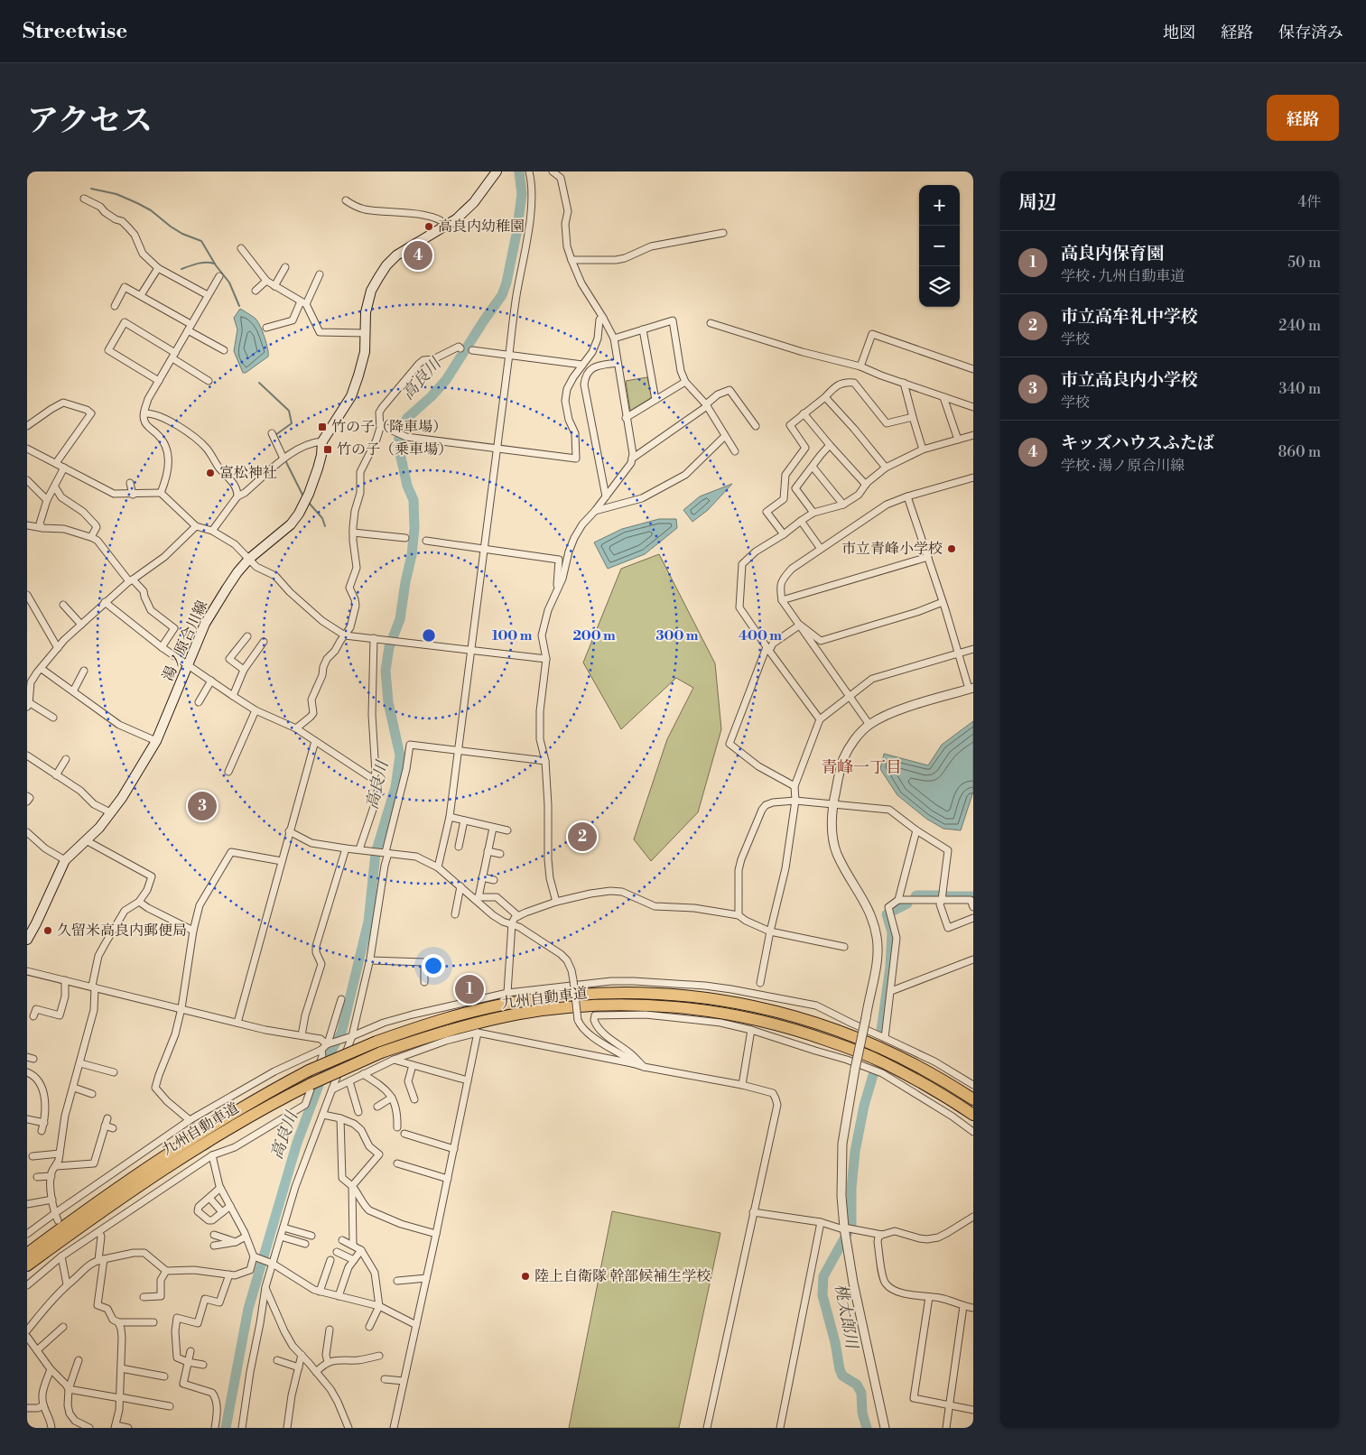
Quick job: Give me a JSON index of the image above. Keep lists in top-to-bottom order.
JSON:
{
  "streets": {
    "highway": ["九州自動車道"],
    "main road": ["湯ノ原合川線"]
  },
  "districts": ["青峰一丁目"],
  "water": ["高良川", "桃太郎川"],
  "places": {
    "other": [
      "高良内幼稚園",
      "富松神社",
      "市立青峰小学校",
      "久留米高良内郵便局",
      "陸上自衛隊 幹部候補生学校"
    ],
    "transit": ["竹の子（降車場）", "竹の子（乗車場）"]
  },
  "page": {
    "header": "Streetwise",
    "nav": ["地図", "経路", "保存済み"],
    "title": "アクセス",
    "buttons": "経路",
    "heading": ["周辺", "4件"],
    "map_buttons": ["+", "−"],
    "list": [
      {
        "mark": "1",
        "name": "高良内保育園",
        "note": "学校 · 九州自動車道",
        "value": "50 m"
      },
      {
        "mark": "2",
        "name": "市立高牟礼中学校",
        "note": "学校",
        "value": "240 m"
      },
      {
        "mark": "3",
        "name": "市立高良内小学校",
        "note": "学校",
        "value": "340 m"
      },
      {
        "mark": "4",
        "name": "キッズハウスふたば",
        "note": "学校 · 湯ノ原合川線",
        "value": "860 m"
      }
    ],
    "pins": [
      "4",
      "3",
      "2",
      "1"
    ]
  },
  "rings": [
    "100 m",
    "200 m",
    "300 m",
    "400 m"
  ]
}
